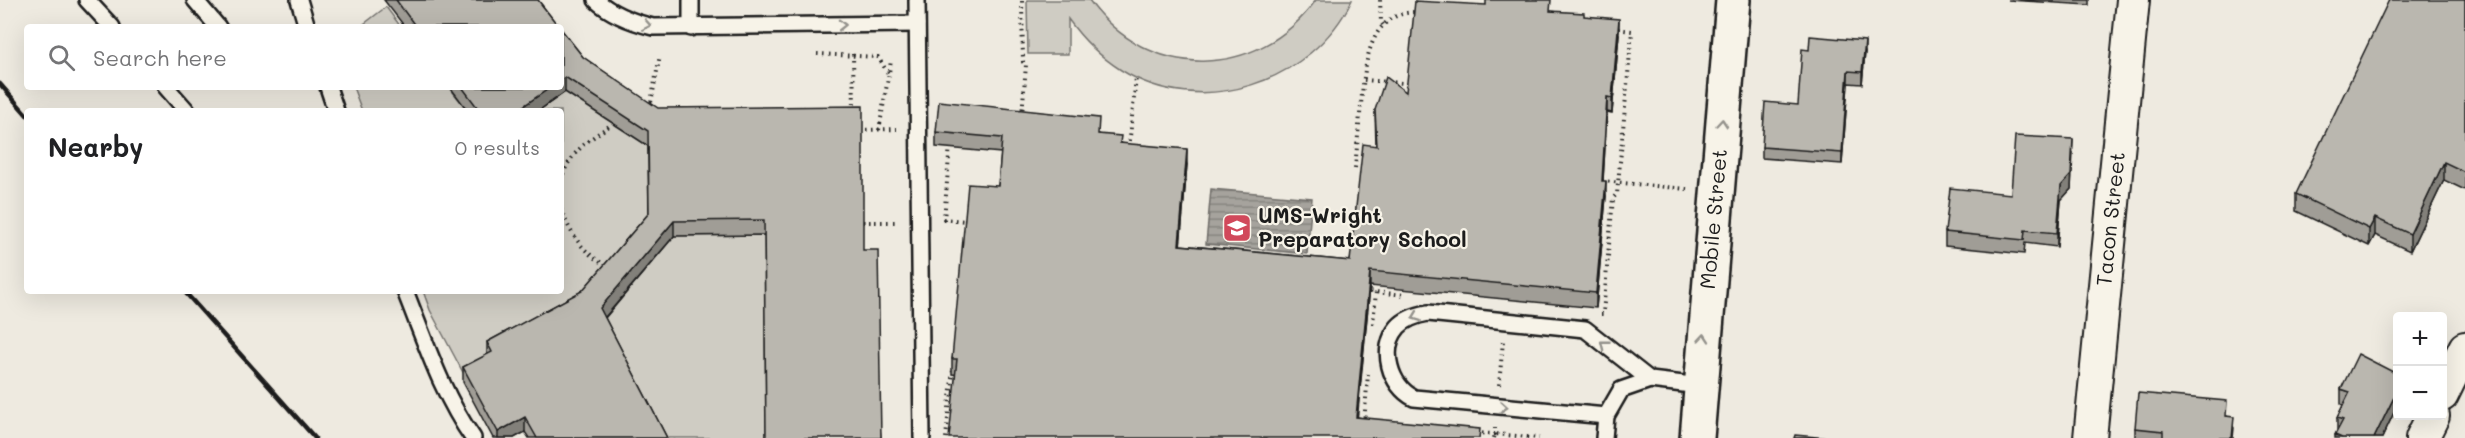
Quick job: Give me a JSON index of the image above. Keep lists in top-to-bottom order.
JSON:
{
  "streets": {
    "street": ["Mobile Street", "Tacon Street"]
  },
  "one_way": ["Mobile Street"],
  "places": {
    "school or university": ["UMS-Wright Preparatory School"]
  },
  "page": {
    "search": "Search here",
    "heading": ["Nearby", "0 results"],
    "map_buttons": ["+", "−"]
  }
}
